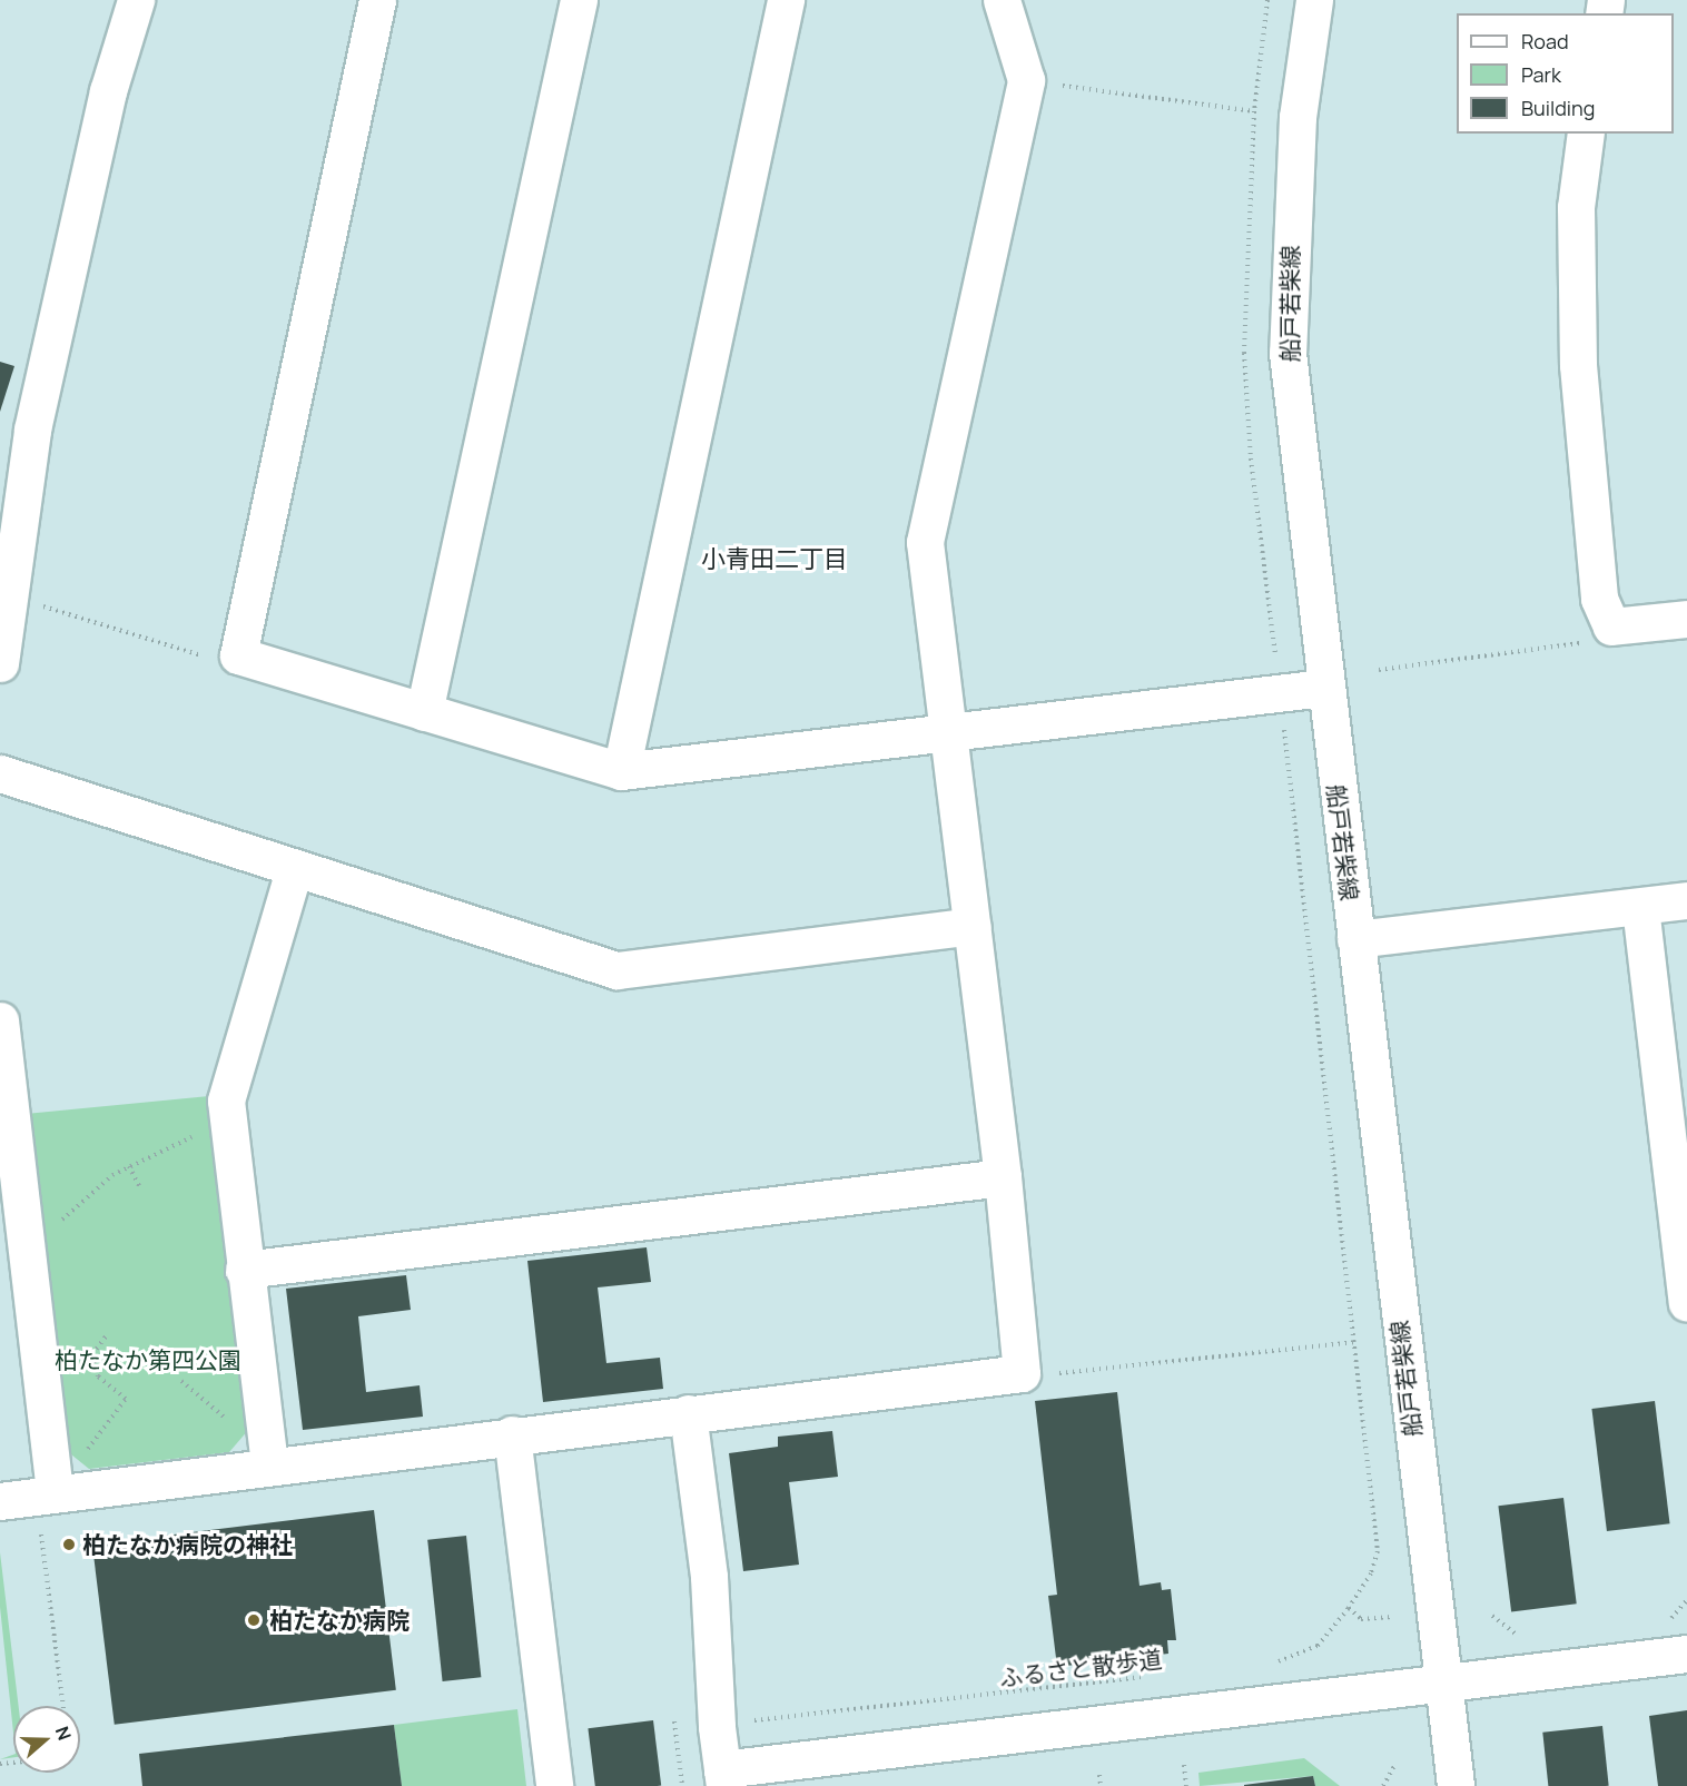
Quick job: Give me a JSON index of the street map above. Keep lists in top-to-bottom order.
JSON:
{
  "streets": {
    "street": ["船戸若柴線"],
    "path": ["ふるさと散歩道"]
  },
  "districts": ["小青田二丁目"],
  "parks": ["柏たなか第四公園"],
  "places": ["柏たなか病院の神社", "柏たなか病院"],
  "legend": ["Road", "Park", "Building"],
  "north": "right"
}
